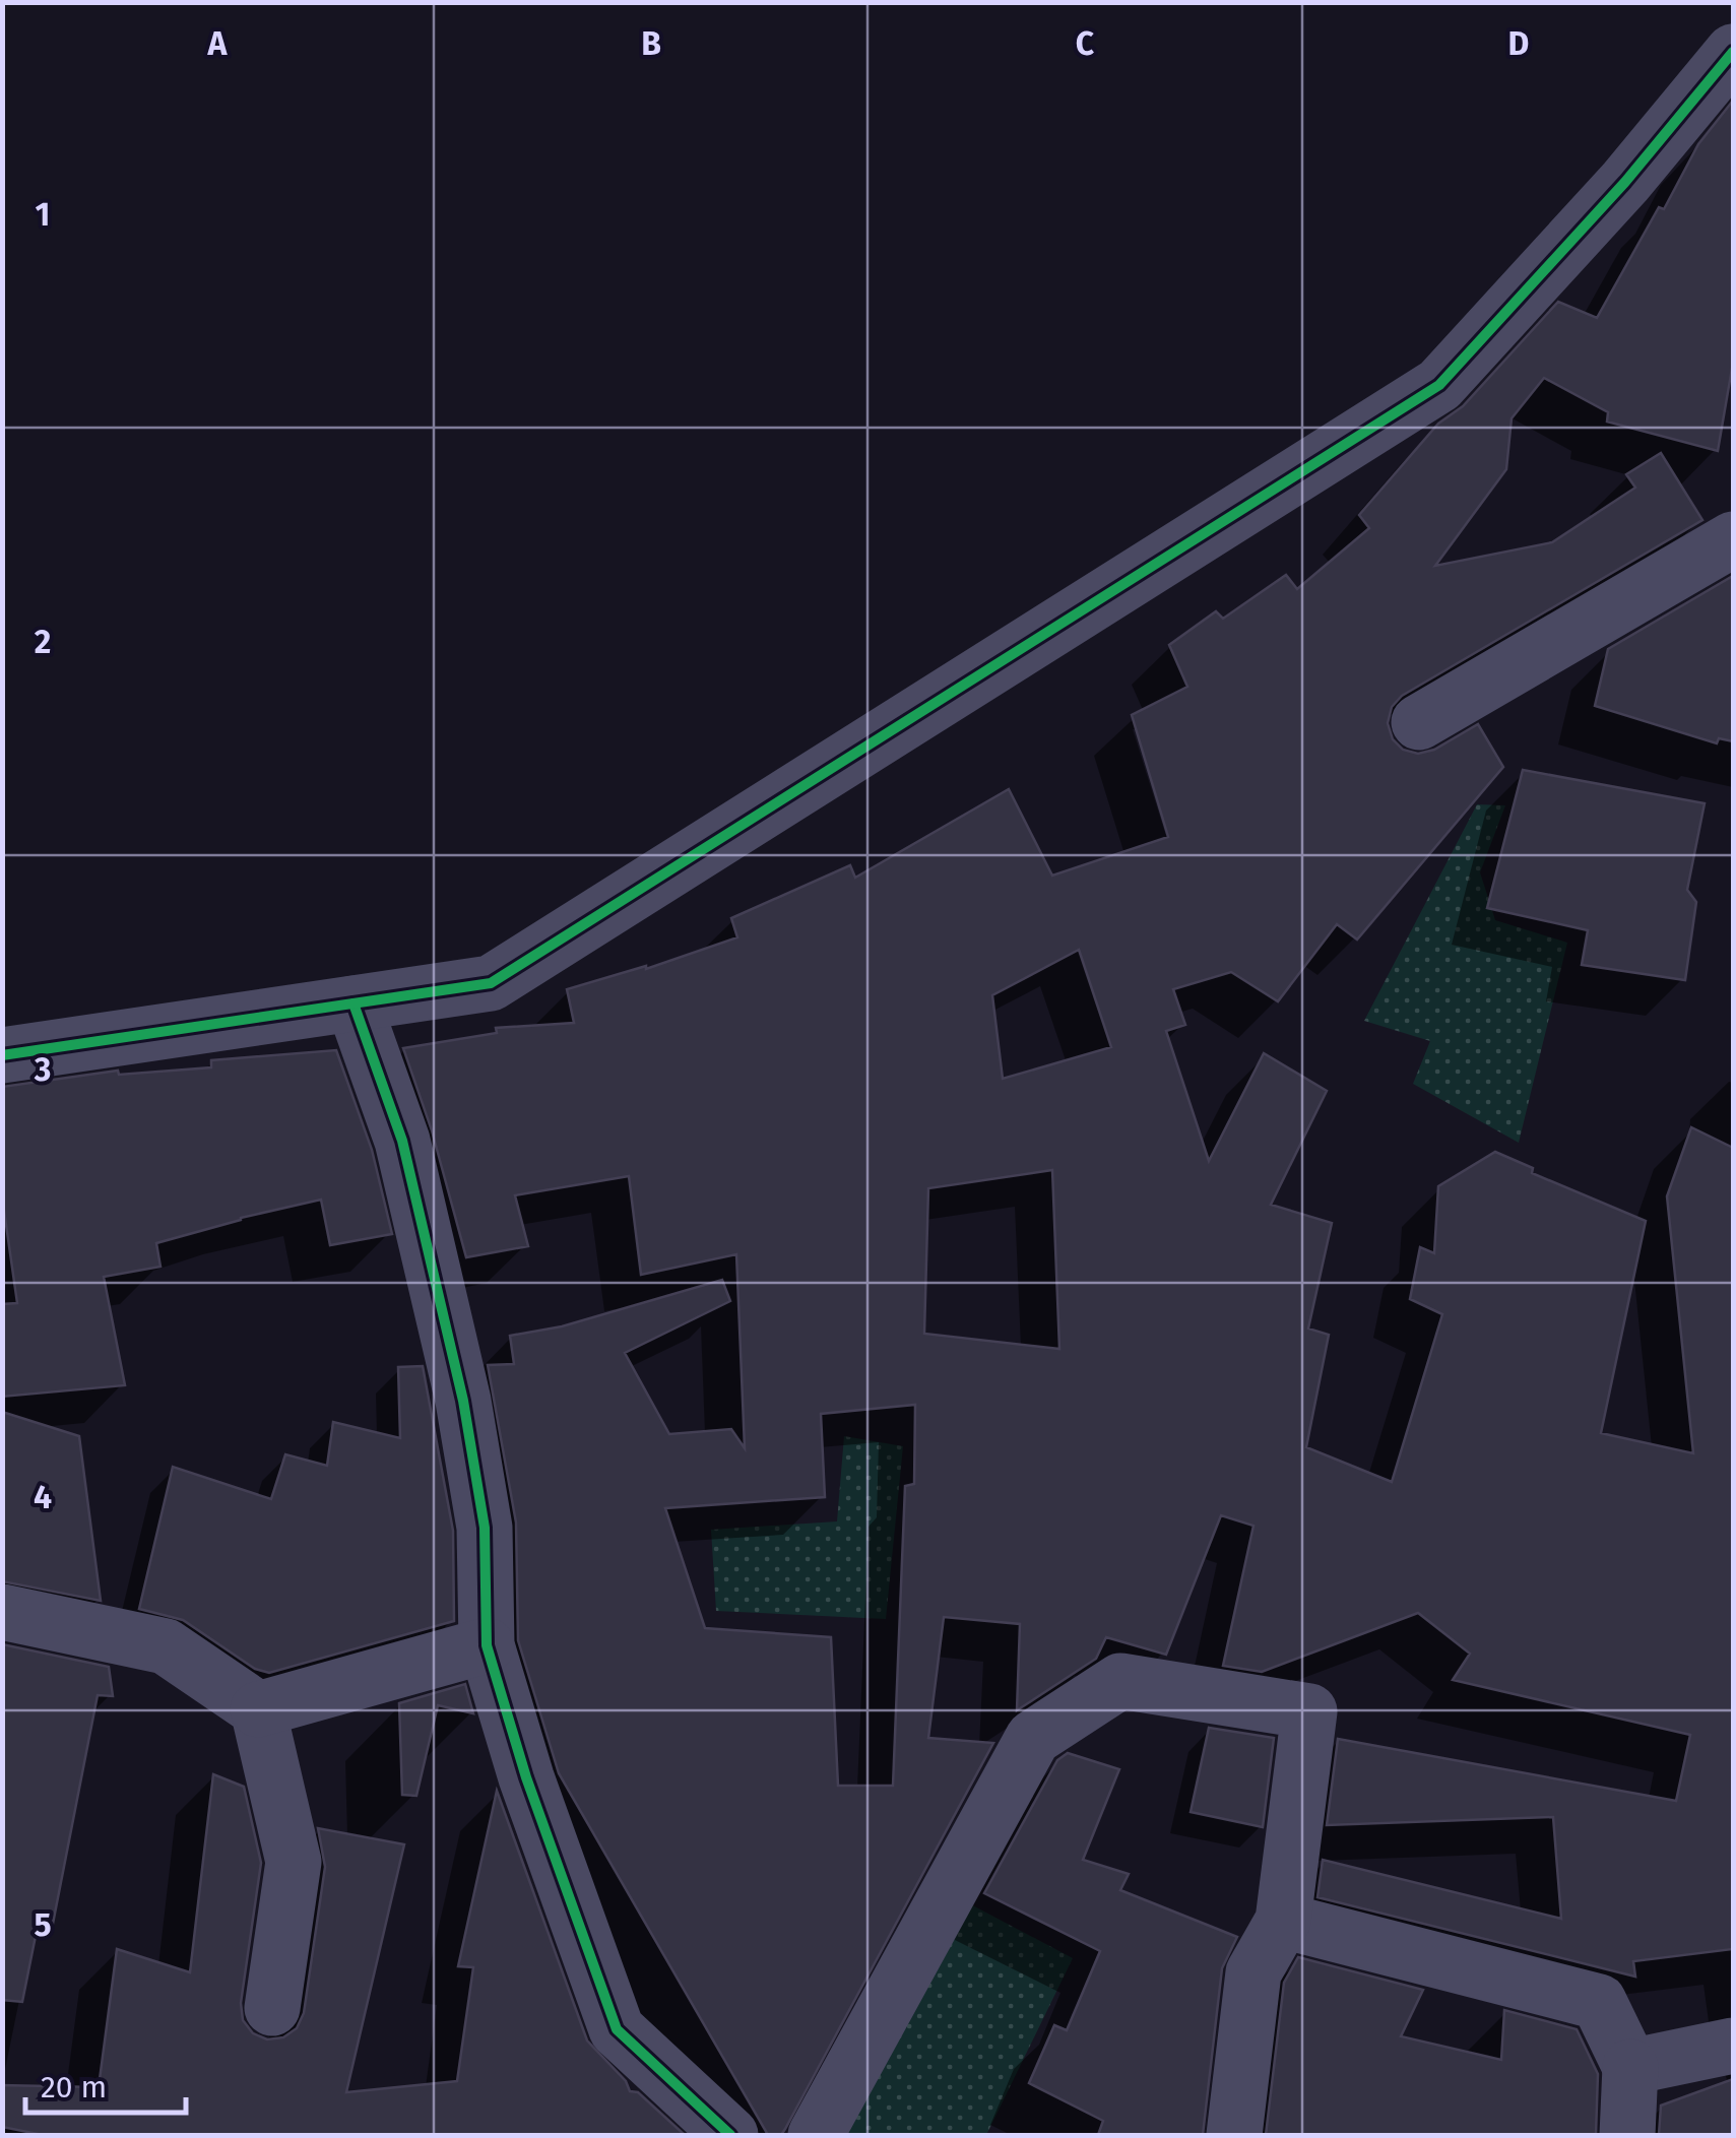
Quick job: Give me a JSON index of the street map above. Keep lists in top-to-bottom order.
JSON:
{
  "scale_bar": "20 m",
  "grid": {
    "columns": [
      "A",
      "B",
      "C",
      "D"
    ],
    "rows": [
      "1",
      "2",
      "3",
      "4",
      "5"
    ]
  }
}
